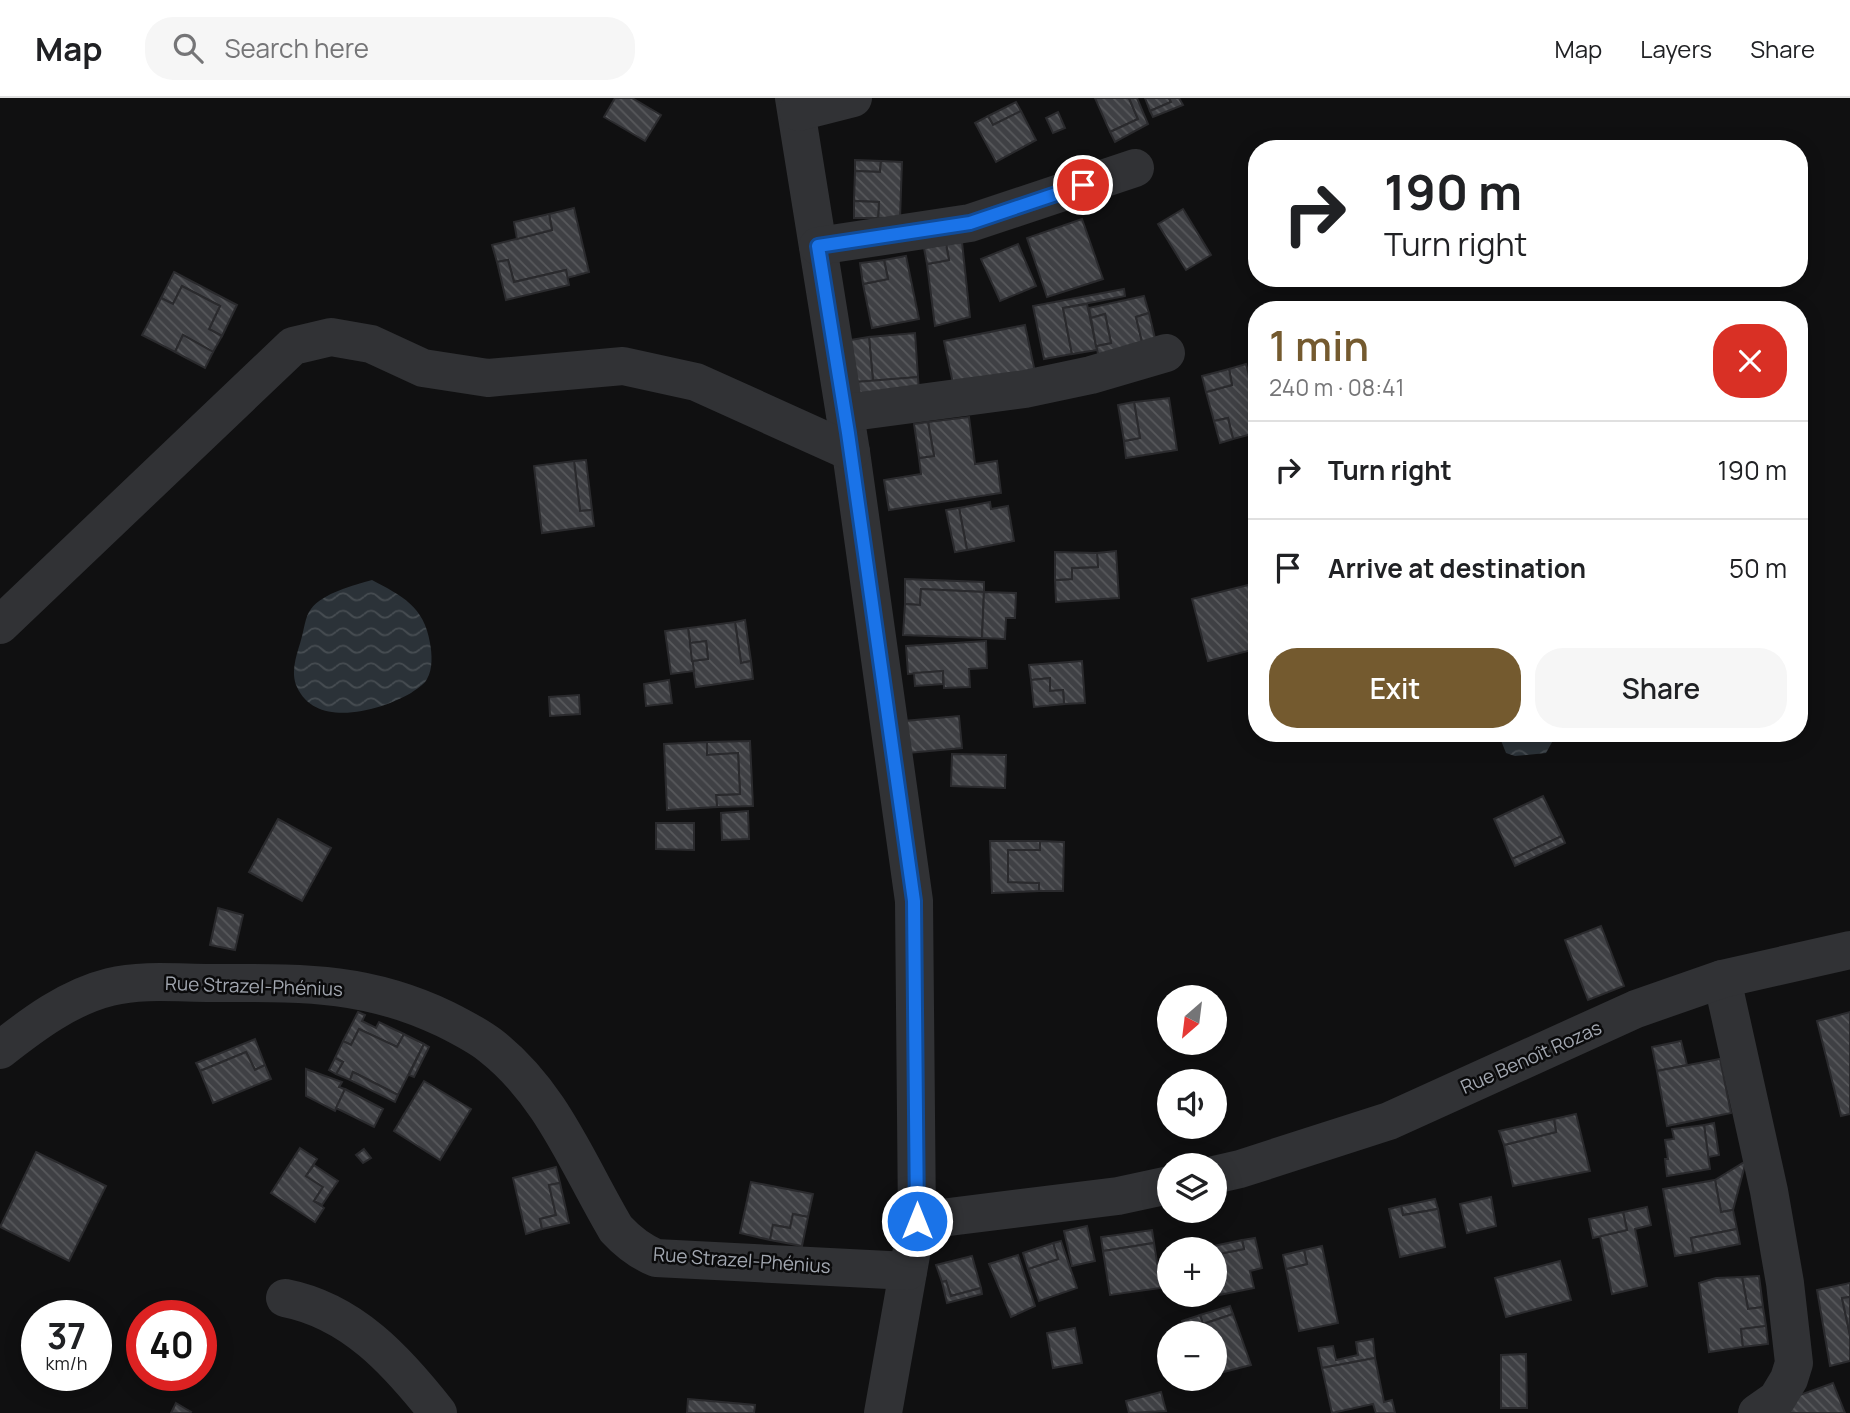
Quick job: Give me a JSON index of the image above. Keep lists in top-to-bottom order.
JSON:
{
  "streets": {
    "street": ["Rue Strazel-Phénius", "Rue Benoît Rozas"]
  },
  "north": "bottom left",
  "page": {
    "header": "Map",
    "search": "Search here",
    "nav": ["Map", "Layers", "Share"],
    "turn": ["190 m", "Turn right"],
    "heading": ["1 min", "240 m · 08:41"],
    "list": [
      {
        "name": "Turn right",
        "value": "190 m"
      },
      {
        "name": "Arrive at destination",
        "value": "50 m"
      }
    ],
    "buttons": ["Exit", "Share"],
    "map_buttons": ["+", "−"],
    "speed": "37 km/h",
    "limit": "40"
  }
}
